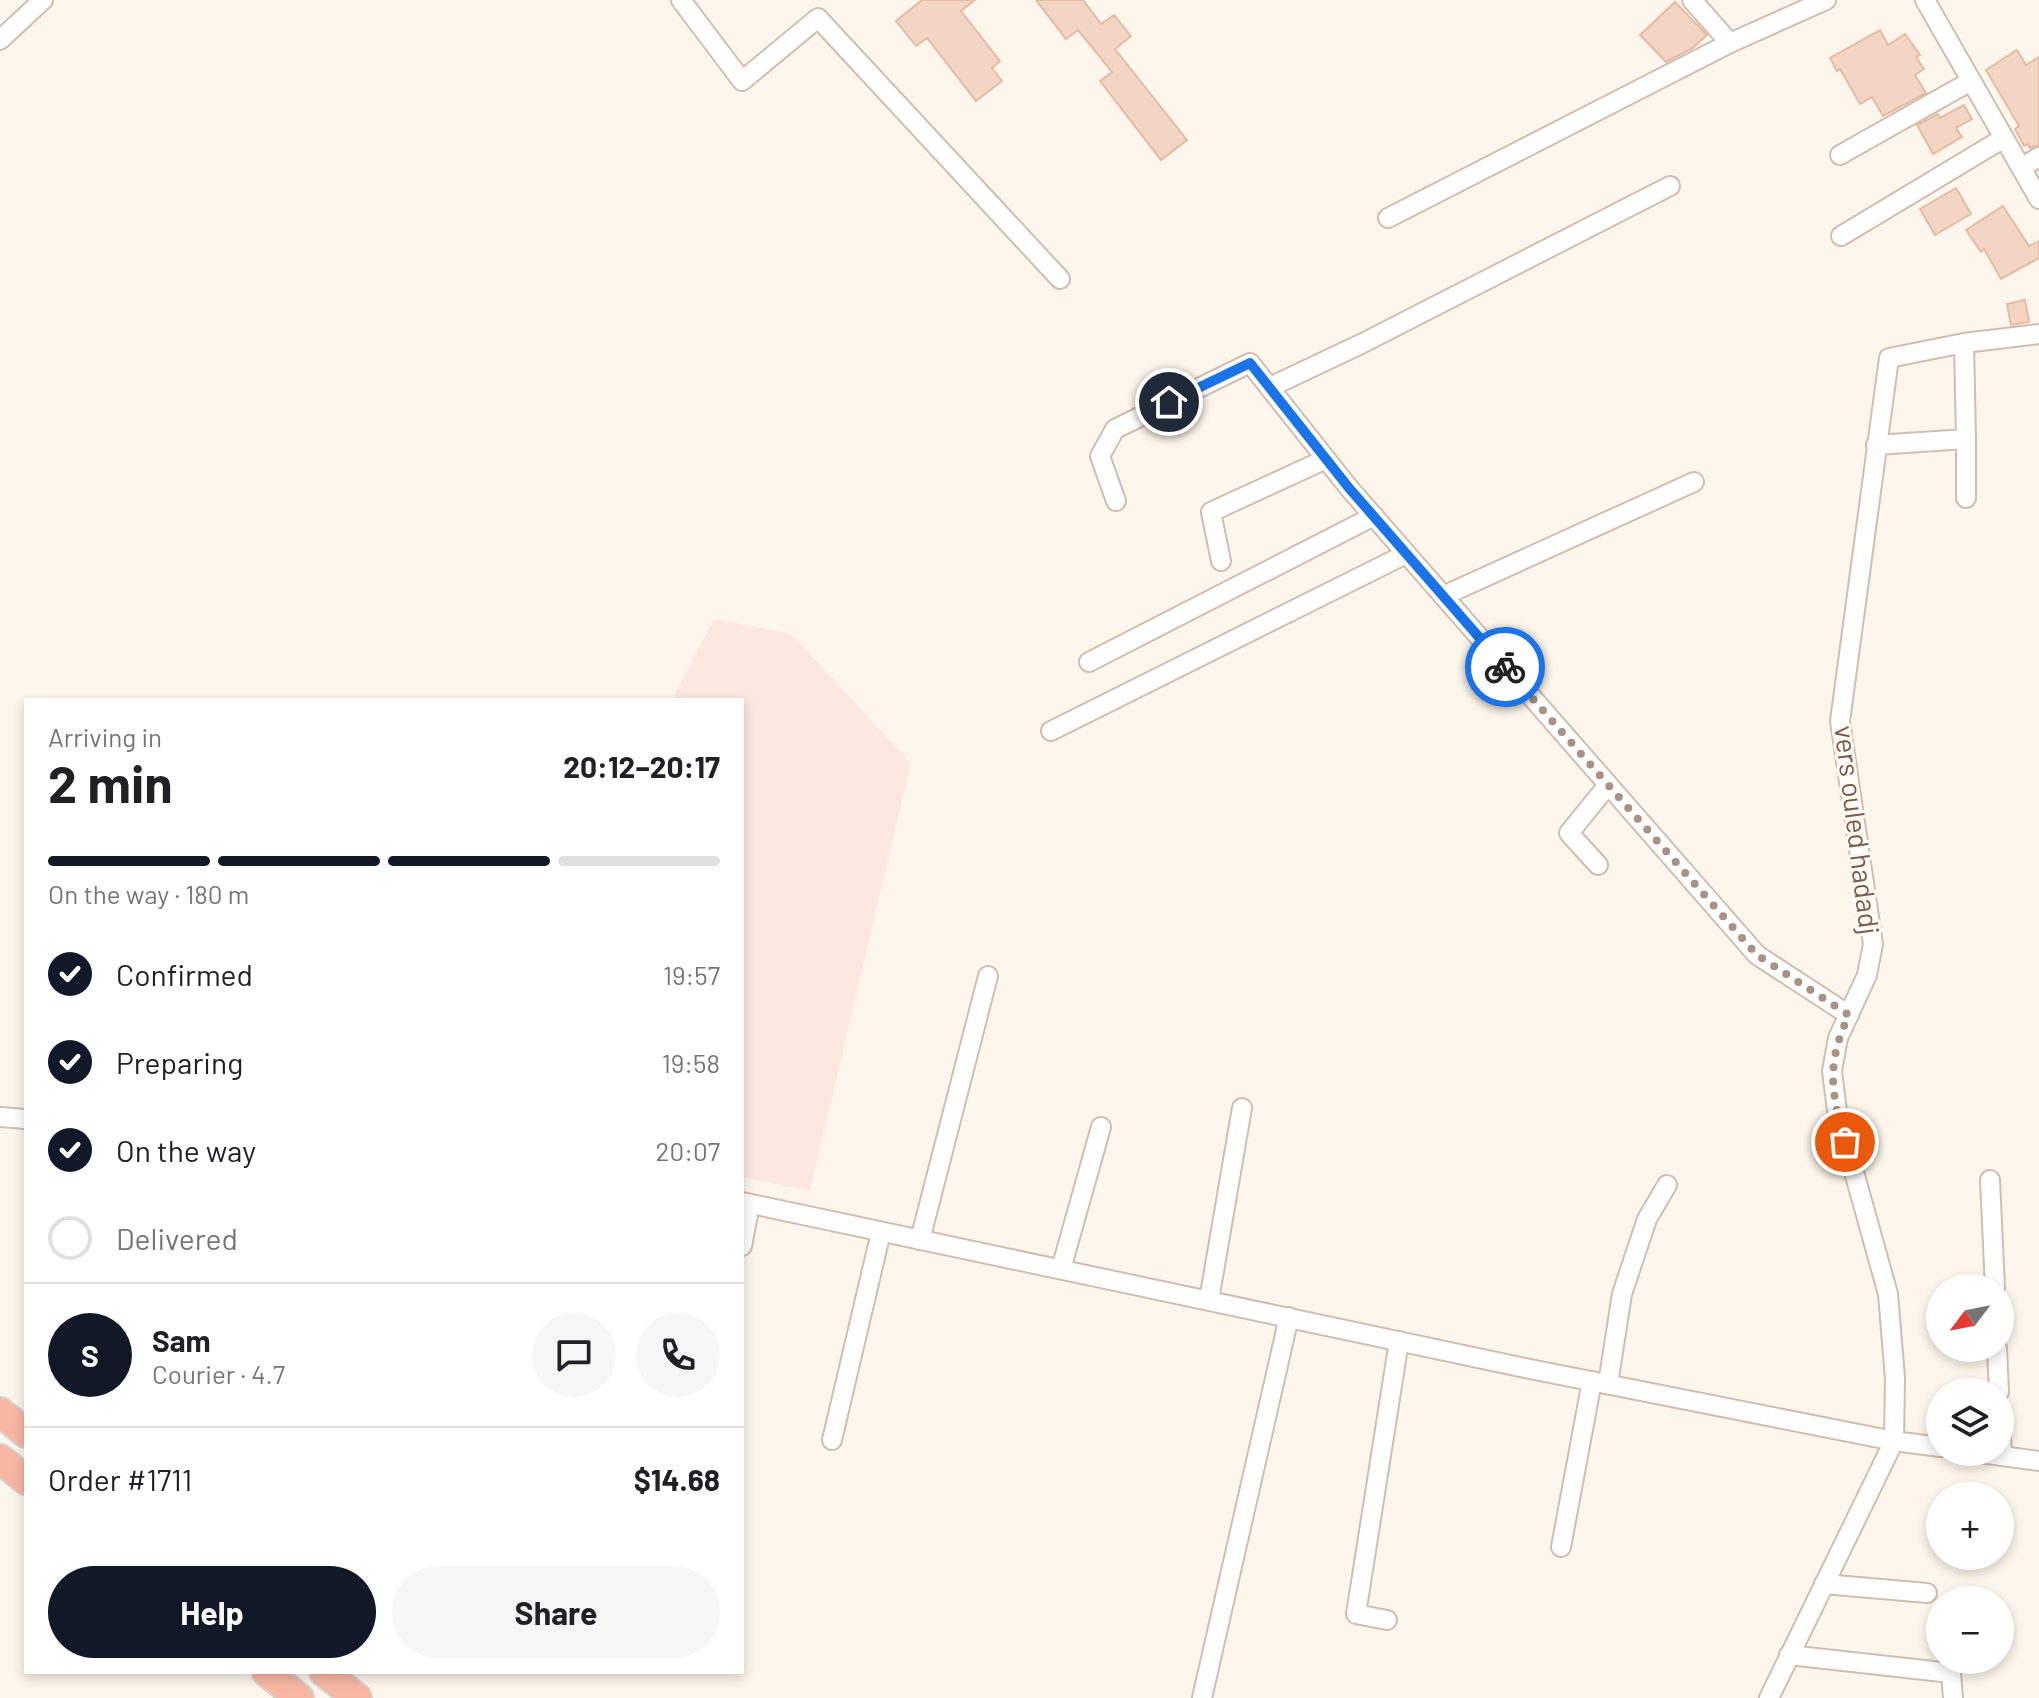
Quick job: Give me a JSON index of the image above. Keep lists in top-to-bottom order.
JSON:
{
  "streets": {
    "street": ["vers ouled hadadj"]
  },
  "north": "bottom left",
  "page": {
    "heading": ["2 min", "Arriving in", "20:12–20:17"],
    "panel": [
      "Sam",
      "Courier · 4.7",
      "Order #1711",
      "$14.68"
    ],
    "bar": "On the way · 180 m",
    "list": [
      ["Confirmed", "19:57"],
      ["Preparing", "19:58"],
      ["On the way", "20:07"],
      "Delivered"
    ],
    "map_buttons": ["+", "−"],
    "round": "S",
    "buttons": ["Help", "Share"]
  }
}
